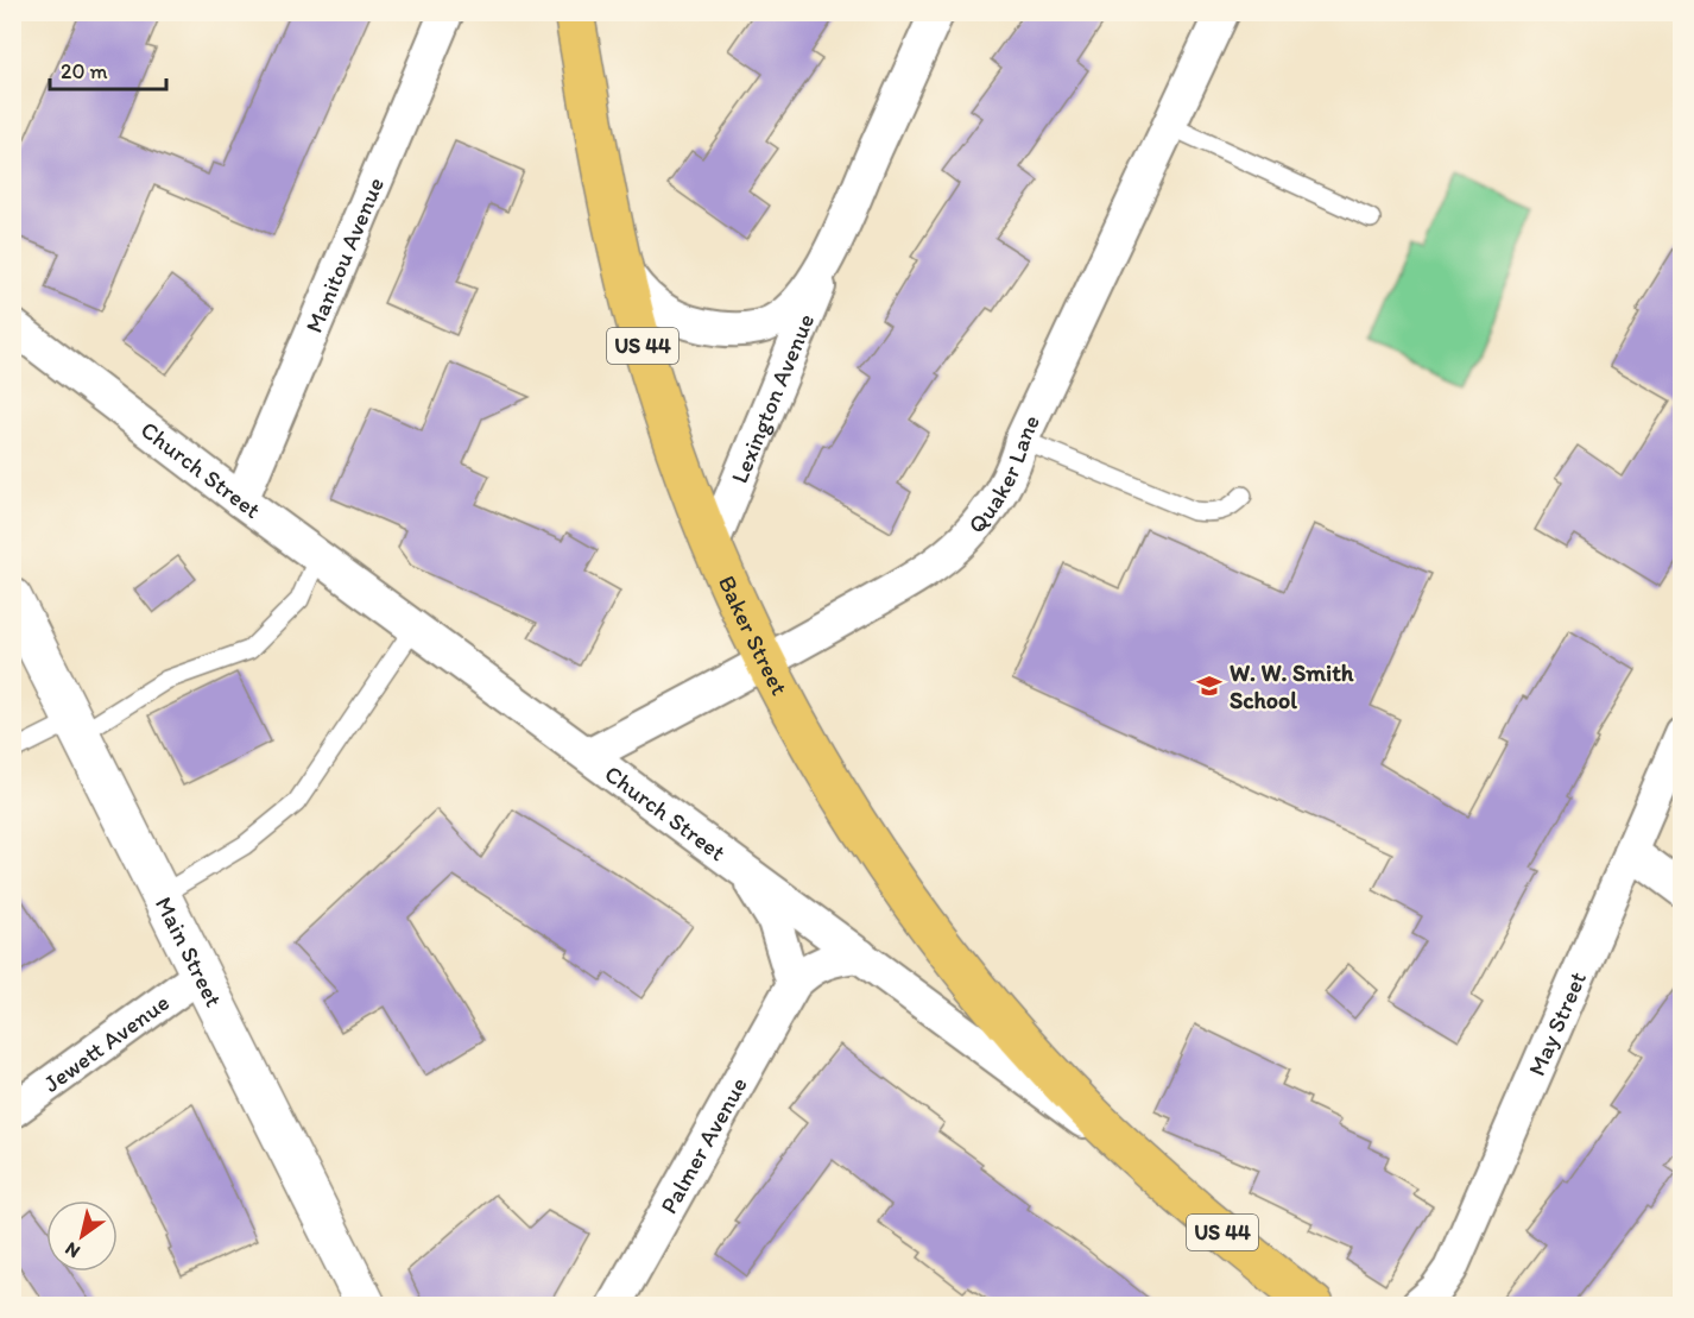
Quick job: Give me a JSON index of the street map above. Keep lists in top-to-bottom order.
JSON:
{
  "streets": {
    "highway": ["US 44", "Church Street", "Baker Street"],
    "street": [
      "Manitou Avenue",
      "Lexington Avenue",
      "Quaker Lane",
      "Main Street",
      "May Street",
      "Jewett Avenue",
      "Palmer Avenue"
    ]
  },
  "crossings": [
    ["Manitou Avenue", "Church Street"],
    ["Lexington Avenue", "Baker Street"],
    ["Church Street", "Quaker Lane"],
    ["Church Street", "Baker Street"],
    ["Church Street", "Palmer Avenue"],
    ["Quaker Lane", "Baker Street"],
    ["Main Street", "Jewett Avenue"]
  ],
  "places": {
    "school or university": ["W. W. Smith School"]
  },
  "scale_bar": "20 m",
  "north": "bottom left"
}
